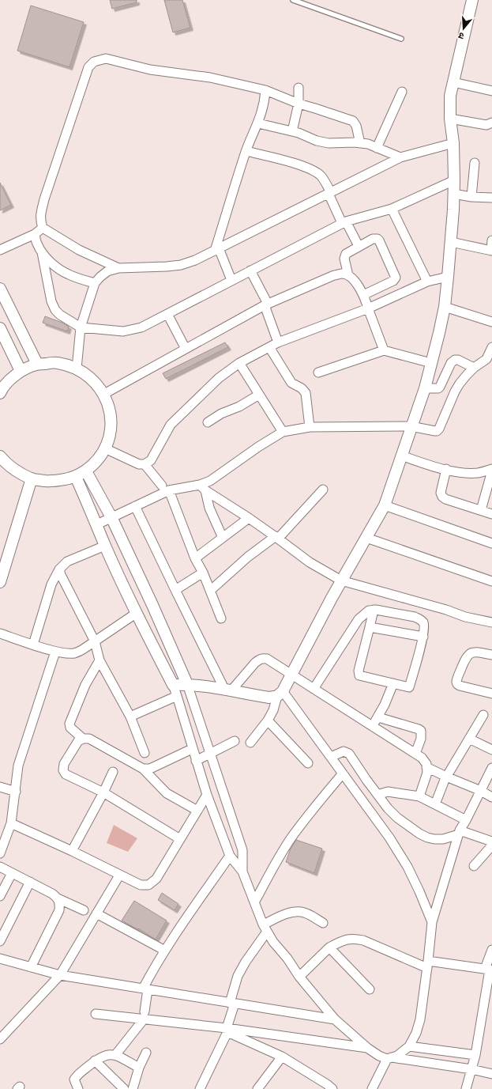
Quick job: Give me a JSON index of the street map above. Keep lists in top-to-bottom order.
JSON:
{
  "north": "bottom"
}
